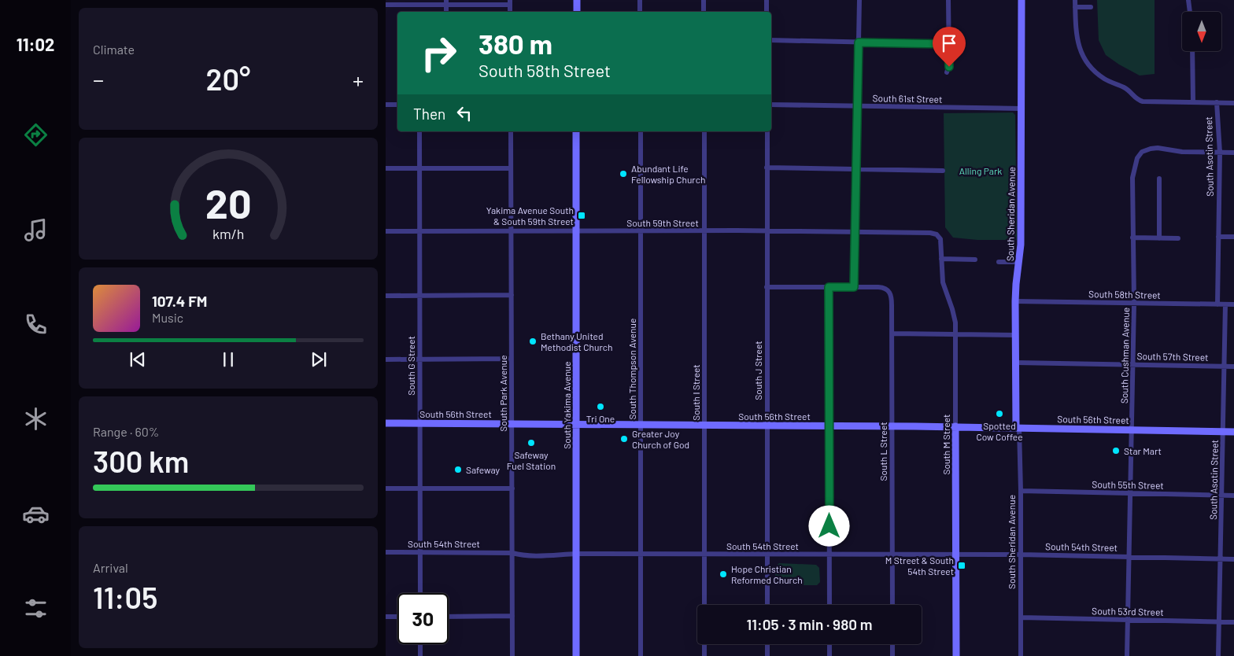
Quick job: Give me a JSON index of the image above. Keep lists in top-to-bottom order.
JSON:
{
  "streets": {
    "main road": [
      "South Sheridan Avenue",
      "South Yakima Avenue",
      "South 56th Street",
      "South M Street"
    ],
    "street": [
      "South 61st Street",
      "South Asotin Street",
      "South 59th Street",
      "South 58th Street",
      "South Cushman Avenue",
      "South 57th Street",
      "South G Street",
      "South Thompson Avenue",
      "South J Street",
      "South I Street",
      "South Park Avenue",
      "South L Street",
      "South 55th Street",
      "South 54th Street",
      "South 53rd Street"
    ]
  },
  "crossings": [
    ["South 61st Street", "South Sheridan Avenue"],
    ["South Asotin Street", "South 58th Street"],
    ["South Asotin Street", "South Cushman Avenue"],
    ["South Asotin Street", "South 57th Street"],
    ["South Asotin Street", "South 56th Street"],
    ["South Asotin Street", "South 55th Street"],
    ["South Asotin Street", "South 54th Street"],
    ["South Asotin Street", "South 53rd Street"],
    ["South Sheridan Avenue", "South 58th Street"],
    ["South Sheridan Avenue", "South 57th Street"],
    ["South Sheridan Avenue", "South 56th Street"],
    ["South Sheridan Avenue", "South 55th Street"],
    ["South Sheridan Avenue", "South 54th Street"],
    ["South Sheridan Avenue", "South 53rd Street"],
    ["South 59th Street", "South G Street"],
    ["South 59th Street", "South Thompson Avenue"],
    ["South 59th Street", "South J Street"],
    ["South 59th Street", "South I Street"],
    ["South 59th Street", "South Park Avenue"],
    ["South 59th Street", "South Yakima Avenue"],
    ["South 59th Street", "South M Street"],
    ["South 58th Street", "South Cushman Avenue"],
    ["South Cushman Avenue", "South 57th Street"],
    ["South Cushman Avenue", "South 56th Street"],
    ["South Cushman Avenue", "South 55th Street"],
    ["South Cushman Avenue", "South 54th Street"],
    ["South Cushman Avenue", "South 53rd Street"],
    ["South G Street", "South 56th Street"],
    ["South G Street", "South 54th Street"],
    ["South Thompson Avenue", "South 56th Street"],
    ["South Thompson Avenue", "South 54th Street"],
    ["South J Street", "South 56th Street"],
    ["South J Street", "South 54th Street"],
    ["South I Street", "South 56th Street"],
    ["South I Street", "South 54th Street"],
    ["South Park Avenue", "South 56th Street"],
    ["South Park Avenue", "South 54th Street"],
    ["South Yakima Avenue", "South 56th Street"],
    ["South Yakima Avenue", "South 54th Street"],
    ["South 56th Street", "South M Street"],
    ["South 56th Street", "South L Street"],
    ["South M Street", "South 54th Street"],
    ["South L Street", "South 54th Street"]
  ],
  "parks": ["Alling Park"],
  "places": {
    "other": [
      "Abundant Life Fellowship Church",
      "Bethany United Methodist Church",
      "Tri One",
      "Spotted Cow Coffee",
      "Greater Joy Church of God",
      "Safeway Fuel Station",
      "Star Mart",
      "Safeway",
      "Hope Christian Reformed Church"
    ],
    "transit": ["Yakima Avenue South & South 59th Street", "M Street & South 54th Street"]
  },
  "north": "bottom",
  "page": {
    "tabs": "11:02",
    "tile": [
      "Climate",
      ["Range · 60%", "300 km"],
      ["Arrival", "11:05"]
    ],
    "turn": ["380 m", "South 58th Street"],
    "heat": ["−", "20°", "+"],
    "then": "Then",
    "song": ["107.4 FM", "Music"],
    "limit": "30",
    "trip": "11:05 · 3 min · 980 m",
    "gauge": ["20", "km/h"]
  }
}
